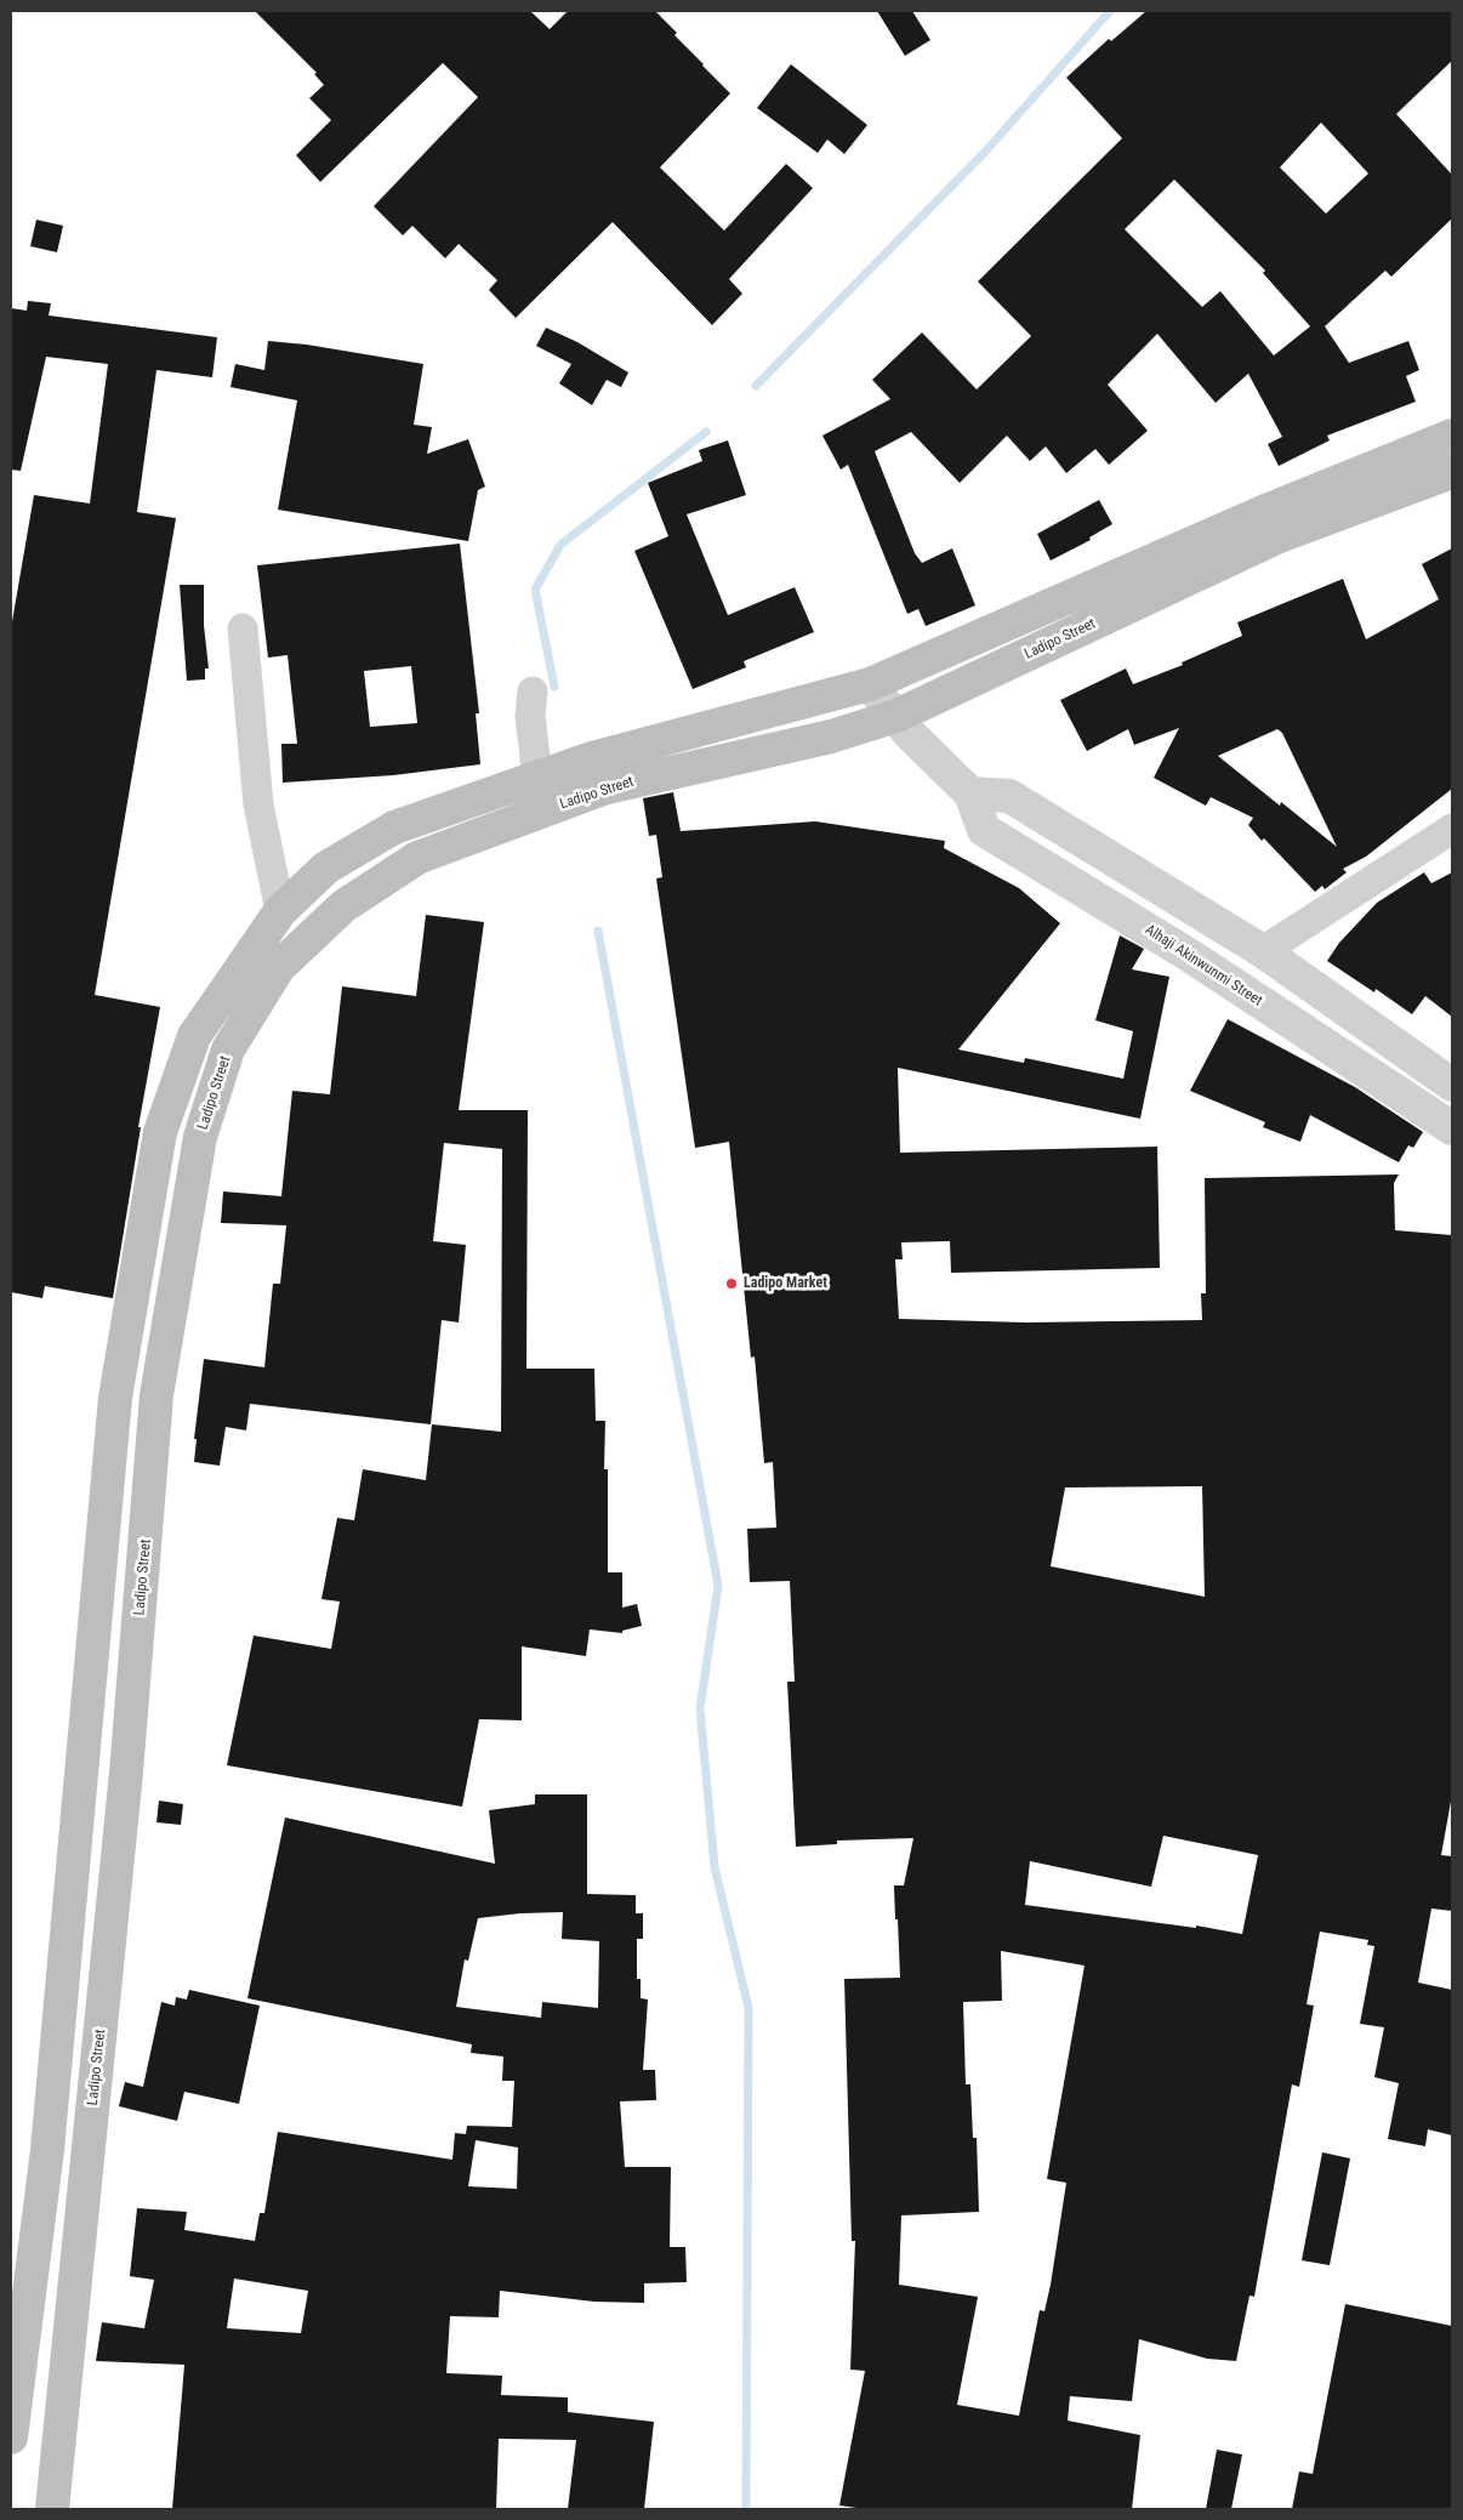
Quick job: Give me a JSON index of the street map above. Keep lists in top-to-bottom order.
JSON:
{
  "streets": {
    "main road": ["Ladipo Street"],
    "street": ["Alhaji Akinwunmi Street"]
  },
  "crossings": [
    ["Ladipo Street", "Alhaji Akinwunmi Street"]
  ],
  "places": ["Ladipo Market"]
}
